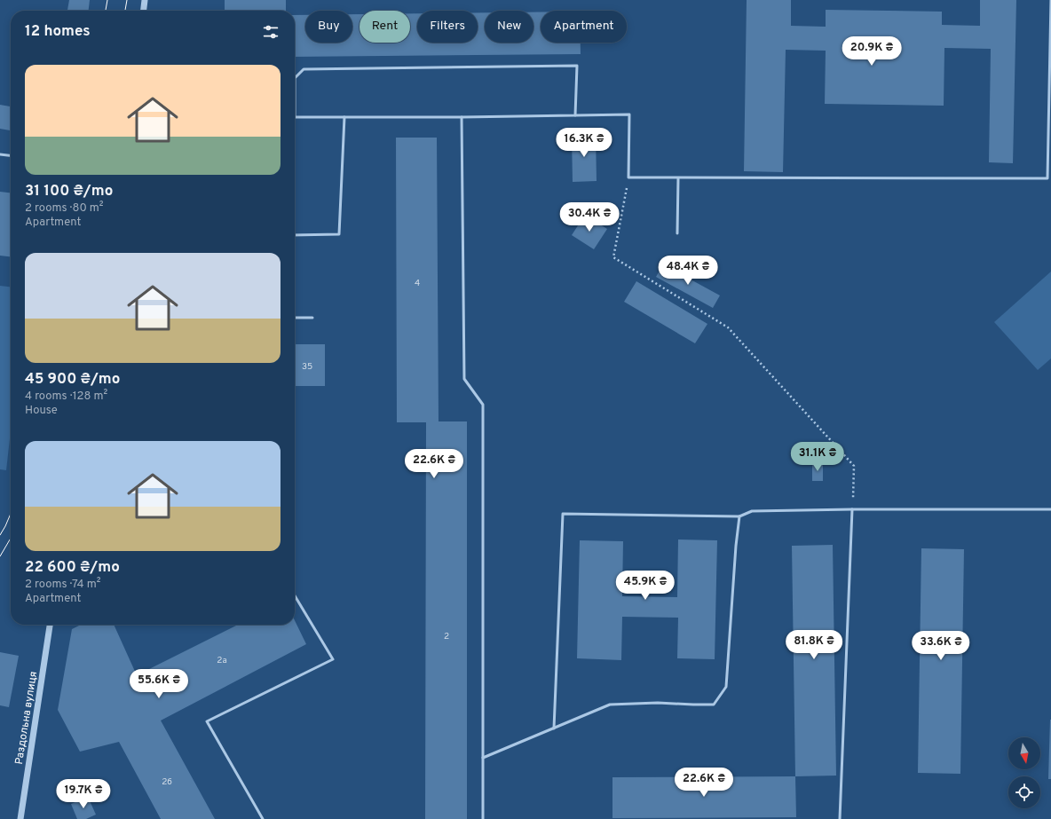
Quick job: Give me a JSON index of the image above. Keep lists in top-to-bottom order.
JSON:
{
  "streets": {
    "street": ["Раздольна вулиця"]
  },
  "house_numbers": [
    "4",
    "35",
    "2",
    "2а",
    "2б"
  ],
  "north": "bottom",
  "page": {
    "chip": [
      "Buy",
      "Rent",
      "Filters",
      "New",
      "Apartment"
    ],
    "heading": "12 homes",
    "price": [
      "20.9K ₴",
      "16.3K ₴",
      "30.4K ₴",
      "48.4K ₴",
      "31.1K ₴",
      "22.6K ₴",
      "45.9K ₴",
      "81.8K ₴",
      "33.6K ₴",
      "55.6K ₴",
      "22.6K ₴",
      "19.7K ₴"
    ],
    "list": [
      {
        "name": "31 100 ₴/mo",
        "note": "2 rooms · 80 m² · Apartment"
      },
      {
        "name": "45 900 ₴/mo",
        "note": "4 rooms · 128 m² · House"
      },
      {
        "name": "22 600 ₴/mo",
        "note": "2 rooms · 74 m² · Apartment"
      }
    ]
  }
}
